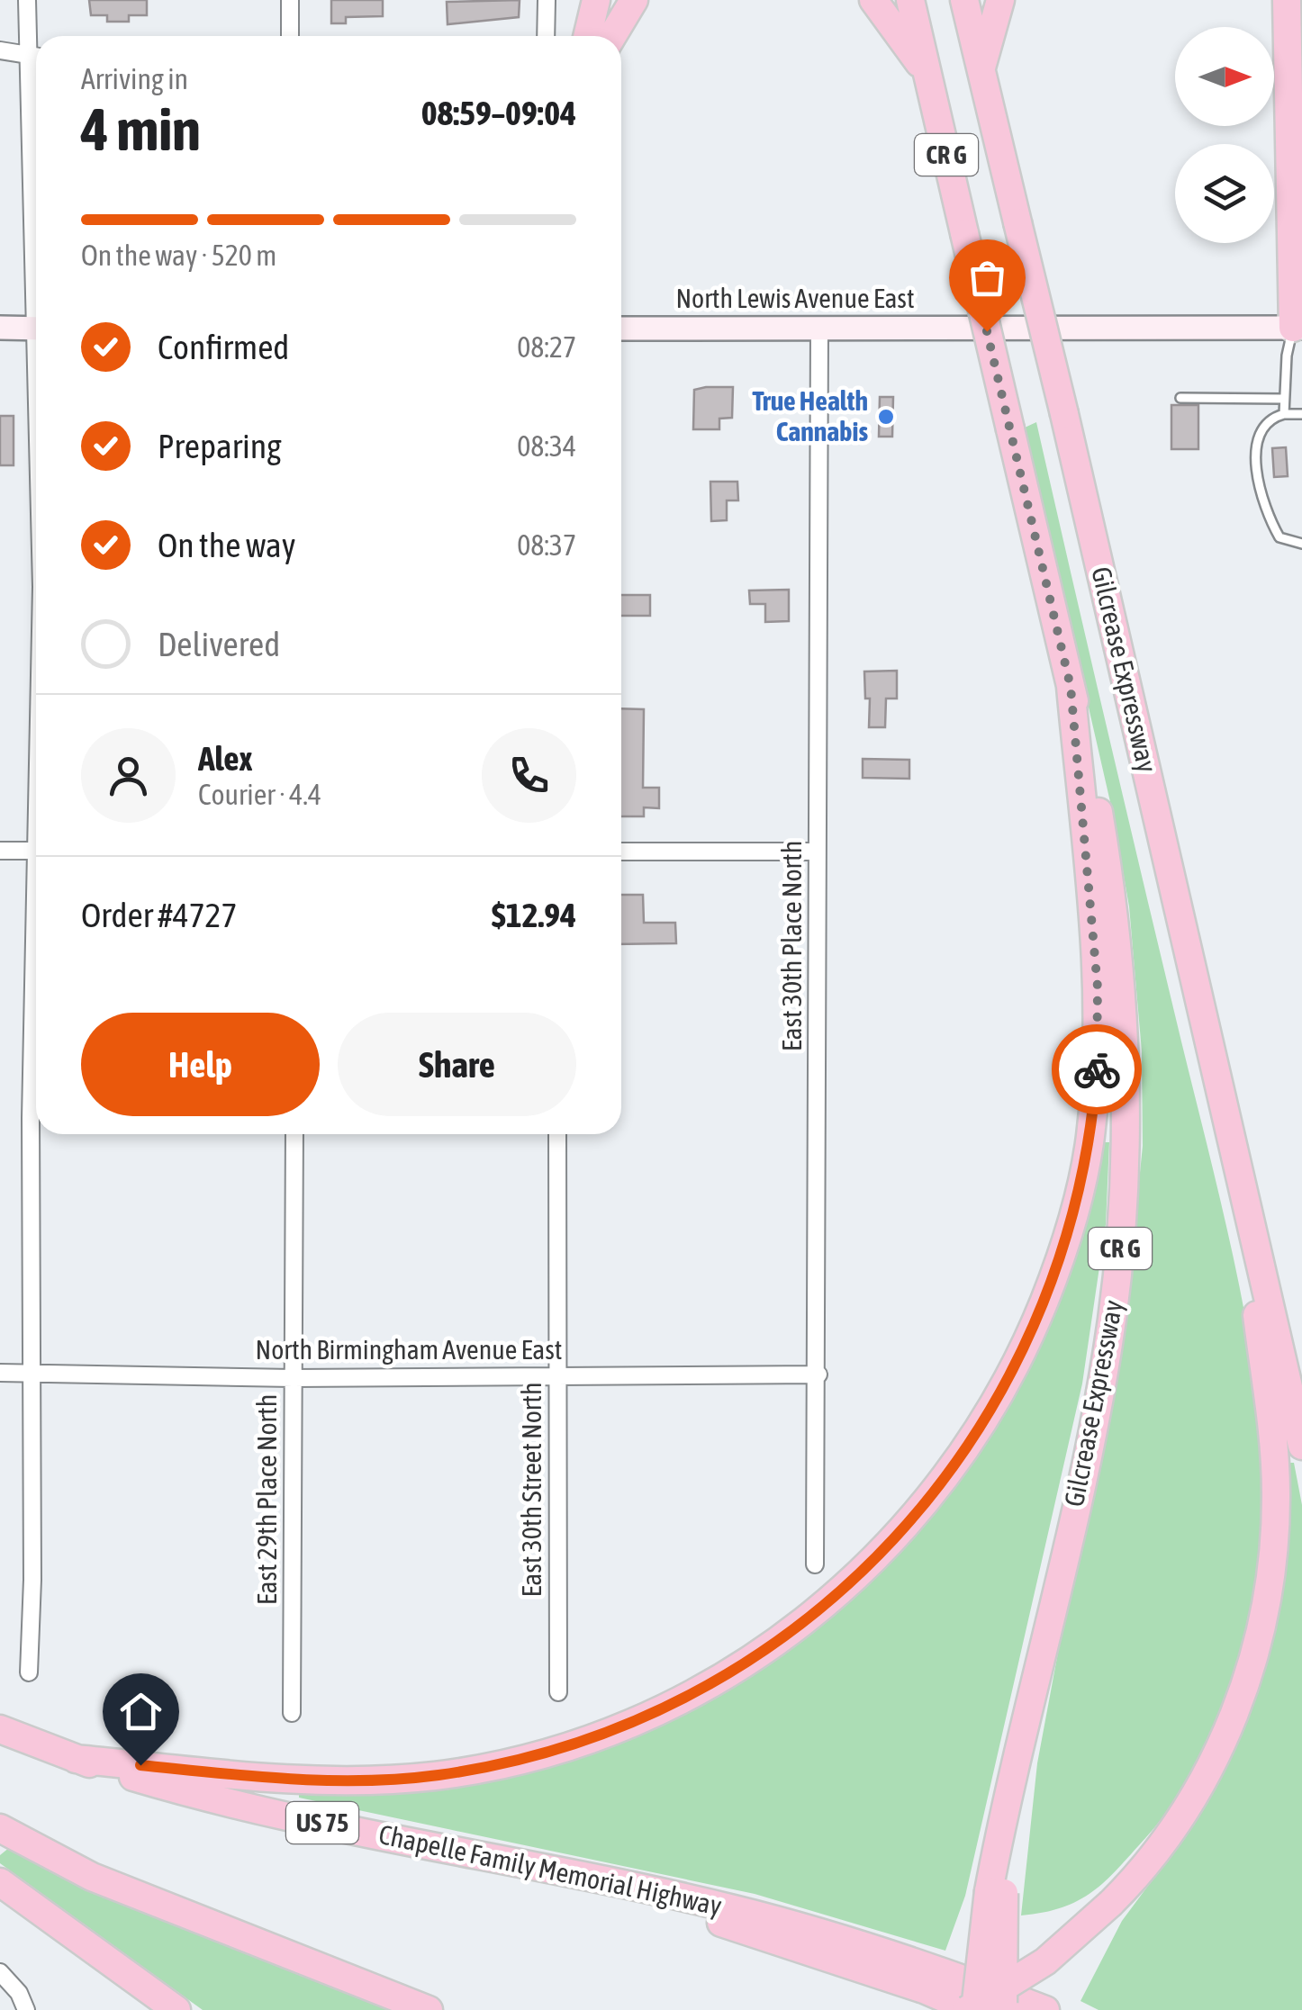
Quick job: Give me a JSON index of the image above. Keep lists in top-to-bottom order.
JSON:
{
  "streets": {
    "highway": [
      "CR G",
      "Gilcrease Expressway",
      "US 75",
      "Chapelle Family Memorial Highway"
    ],
    "main road": ["North Lewis Avenue East"],
    "street": [
      "East 30th Place North",
      "North Birmingham Avenue East",
      "East 30th Street North",
      "East 29th Place North"
    ]
  },
  "crossings": [
    ["North Lewis Avenue East", "East 30th Place North"],
    ["East 30th Place North", "North Birmingham Avenue East"],
    ["North Birmingham Avenue East", "East 30th Street North"],
    ["North Birmingham Avenue East", "East 29th Place North"]
  ],
  "places": ["True Health Cannabis"],
  "north": "right",
  "page": {
    "heading": ["4 min", "Arriving in", "08:59–09:04"],
    "panel": [
      "Alex",
      "Courier · 4.4",
      "Order #4727",
      "$12.94"
    ],
    "bar": "On the way · 520 m",
    "list": [
      ["Confirmed", "08:27"],
      ["Preparing", "08:34"],
      ["On the way", "08:37"],
      "Delivered"
    ],
    "buttons": ["Help", "Share"]
  }
}
